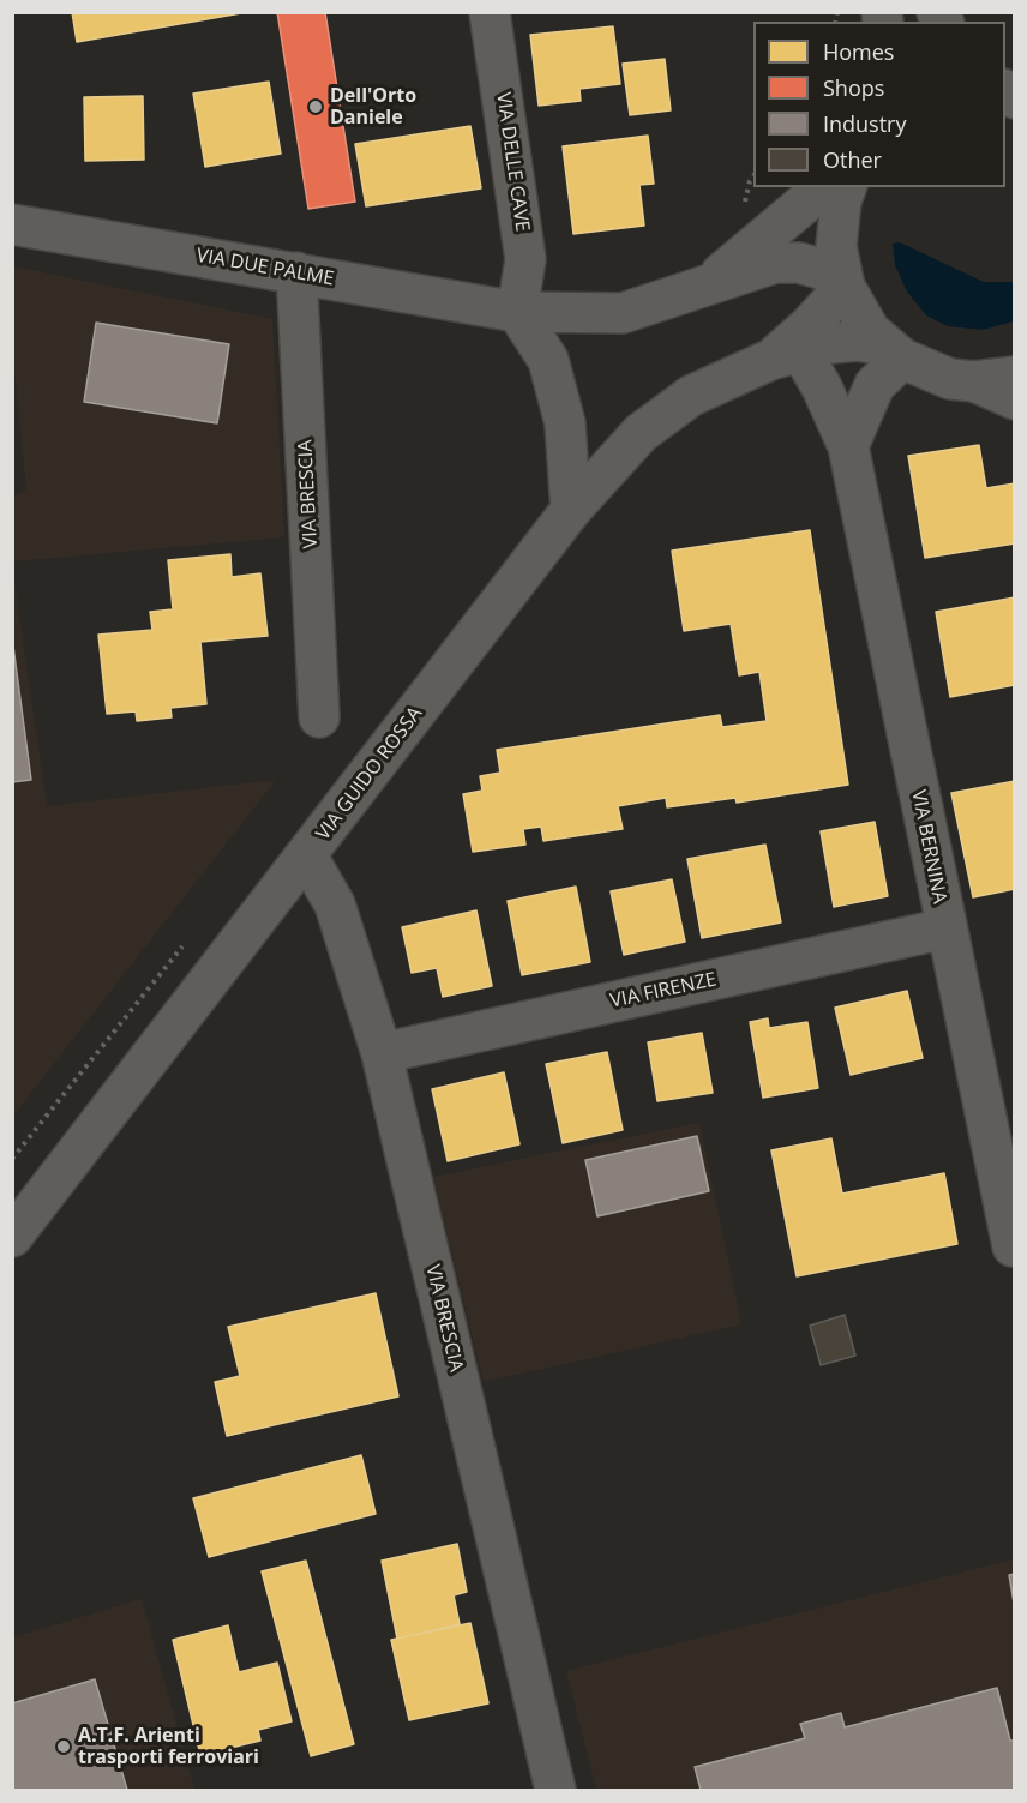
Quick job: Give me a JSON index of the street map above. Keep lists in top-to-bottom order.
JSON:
{
  "streets": {
    "street": [
      "VIA DELLE CAVE",
      "VIA DUE PALME",
      "VIA BRESCIA",
      "VIA GUIDO ROSSA",
      "VIA BERNINA",
      "VIA FIRENZE"
    ]
  },
  "crossings": [
    ["VIA DELLE CAVE", "VIA DUE PALME"],
    ["VIA DUE PALME", "VIA BRESCIA"],
    ["VIA DUE PALME", "VIA GUIDO ROSSA"],
    ["VIA BRESCIA", "VIA GUIDO ROSSA"],
    ["VIA BRESCIA", "VIA FIRENZE"],
    ["VIA GUIDO ROSSA", "VIA BERNINA"],
    ["VIA BERNINA", "VIA FIRENZE"]
  ],
  "places": ["Dell'Orto Daniele", "A.T.F. Arienti trasporti ferroviari"],
  "legend": [
    "Homes",
    "Shops",
    "Industry",
    "Other"
  ]
}
